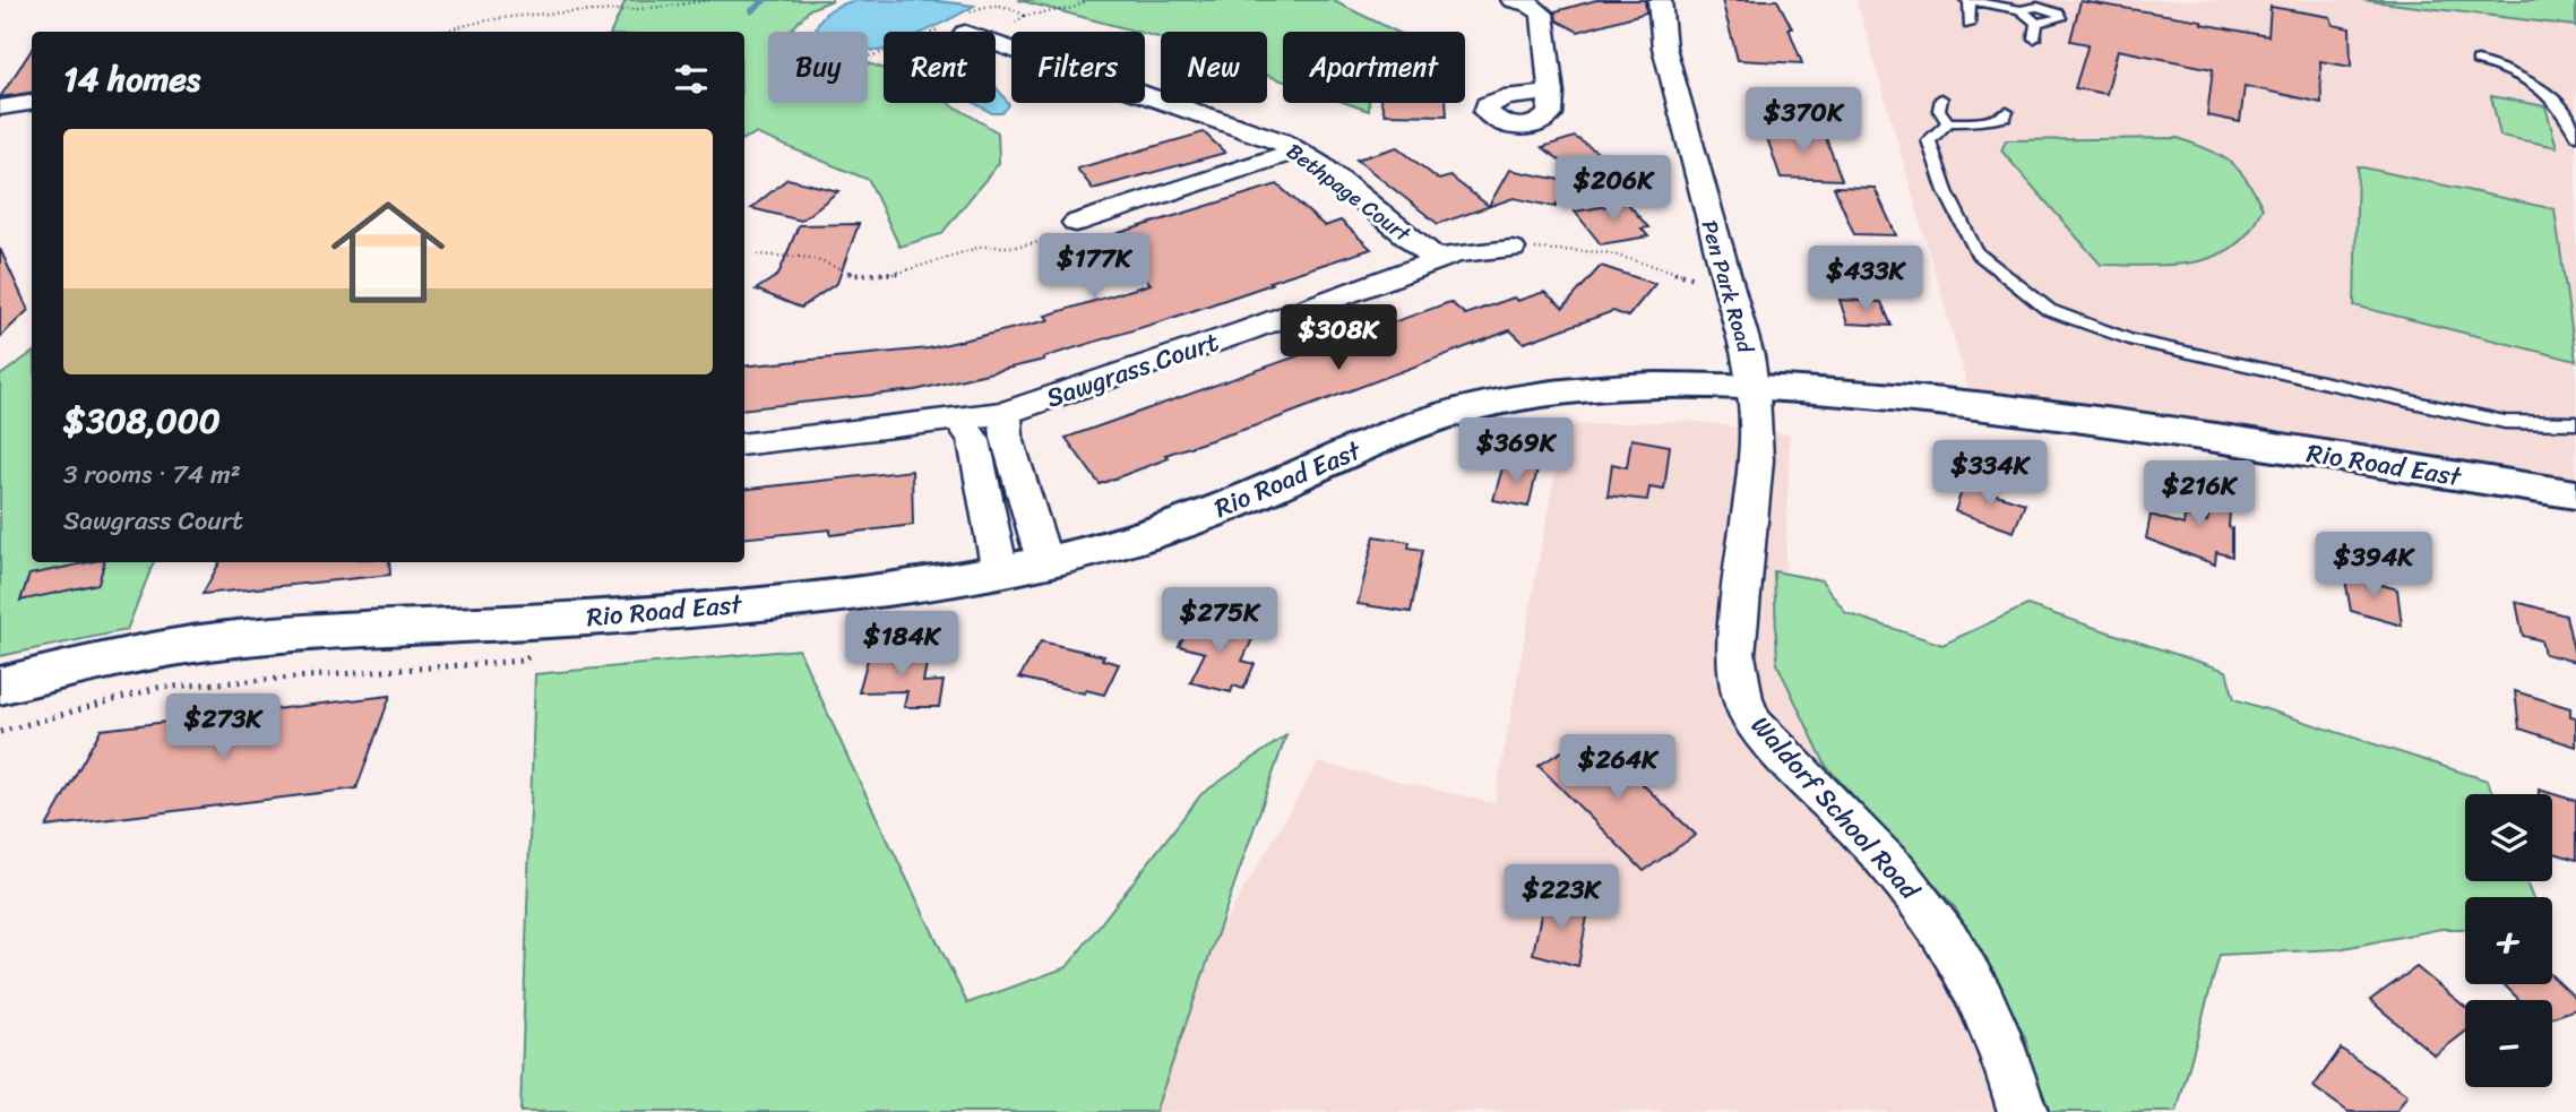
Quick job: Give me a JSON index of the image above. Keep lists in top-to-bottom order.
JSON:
{
  "streets": {
    "street": [
      "Bethpage Court",
      "Pen Park Road",
      "Sawgrass Court",
      "Rio Road East",
      "Waldorf School Road"
    ]
  },
  "crossings": [
    ["Bethpage Court", "Sawgrass Court"],
    ["Pen Park Road", "Rio Road East"],
    ["Pen Park Road", "Waldorf School Road"],
    ["Rio Road East", "Waldorf School Road"]
  ],
  "page": {
    "chip": [
      "Buy",
      "Rent",
      "Filters",
      "New",
      "Apartment"
    ],
    "heading": "14 homes",
    "price": [
      "$370K",
      "$206K",
      "$177K",
      "$433K",
      "$308K",
      "$369K",
      "$334K",
      "$216K",
      "$394K",
      "$275K",
      "$184K",
      "$273K",
      "$264K",
      "$223K"
    ],
    "list": [
      {
        "name": "$308,000",
        "note": "3 rooms · 74 m² · Sawgrass Court"
      }
    ],
    "map_buttons": ["+", "−"]
  }
}
